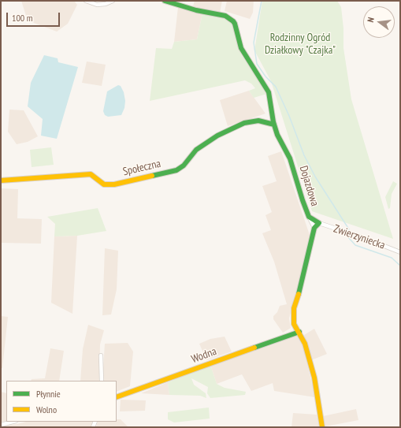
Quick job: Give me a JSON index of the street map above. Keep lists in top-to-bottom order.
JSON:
{
  "streets": {
    "street": [
      "Społeczna",
      "Dojazdowa",
      "Zwierzyniecka",
      "Wodna"
    ]
  },
  "crossings": [
    ["Społeczna", "Dojazdowa"],
    ["Dojazdowa", "Zwierzyniecka"]
  ],
  "parks": ["Rodzinny Ogród Działkowy \"Czajka\""],
  "legend": ["Płynnie", "Wolno"],
  "scale_bar": "100 m",
  "north": "left"
}
